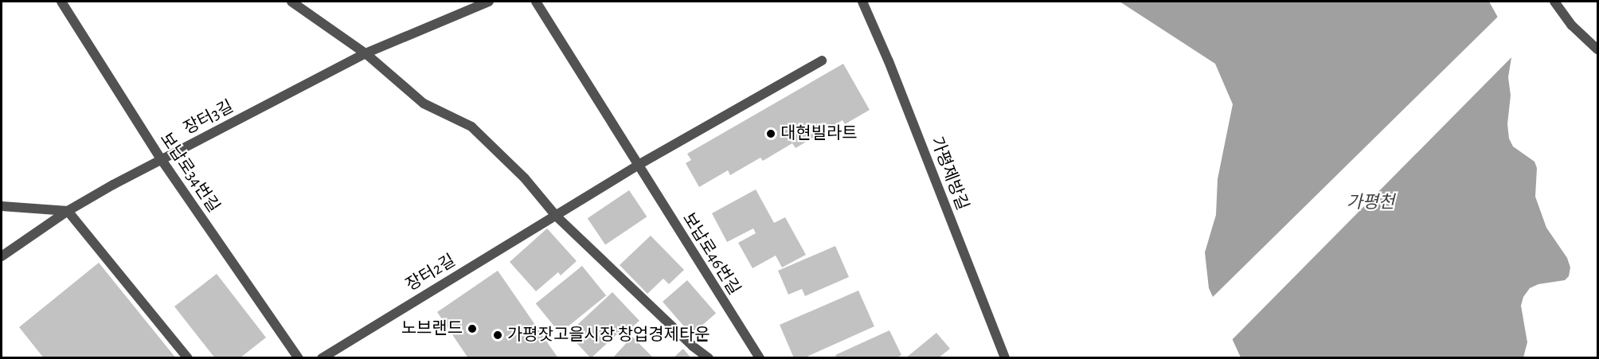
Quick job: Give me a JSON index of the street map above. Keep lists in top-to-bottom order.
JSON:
{
  "streets": {
    "street": [
      "장터3길",
      "보납로34번길",
      "가평제방길",
      "보납로46번길",
      "장터2길"
    ]
  },
  "crossings": [
    ["장터3길", "보납로34번길"],
    ["보납로46번길", "장터2길"]
  ],
  "water": ["가평천"],
  "places": ["대현빌라트", "노브랜드", "가평잣고을시장 창업경제타운"]
}
